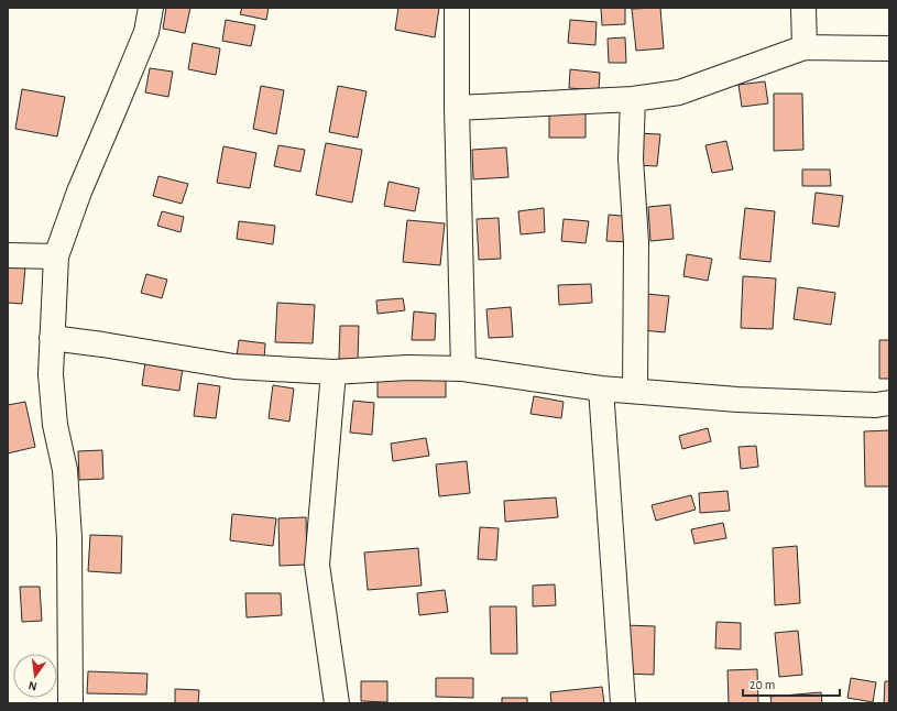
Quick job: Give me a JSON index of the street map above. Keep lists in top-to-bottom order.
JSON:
{
  "scale_bar": "20 m",
  "north": "bottom"
}
